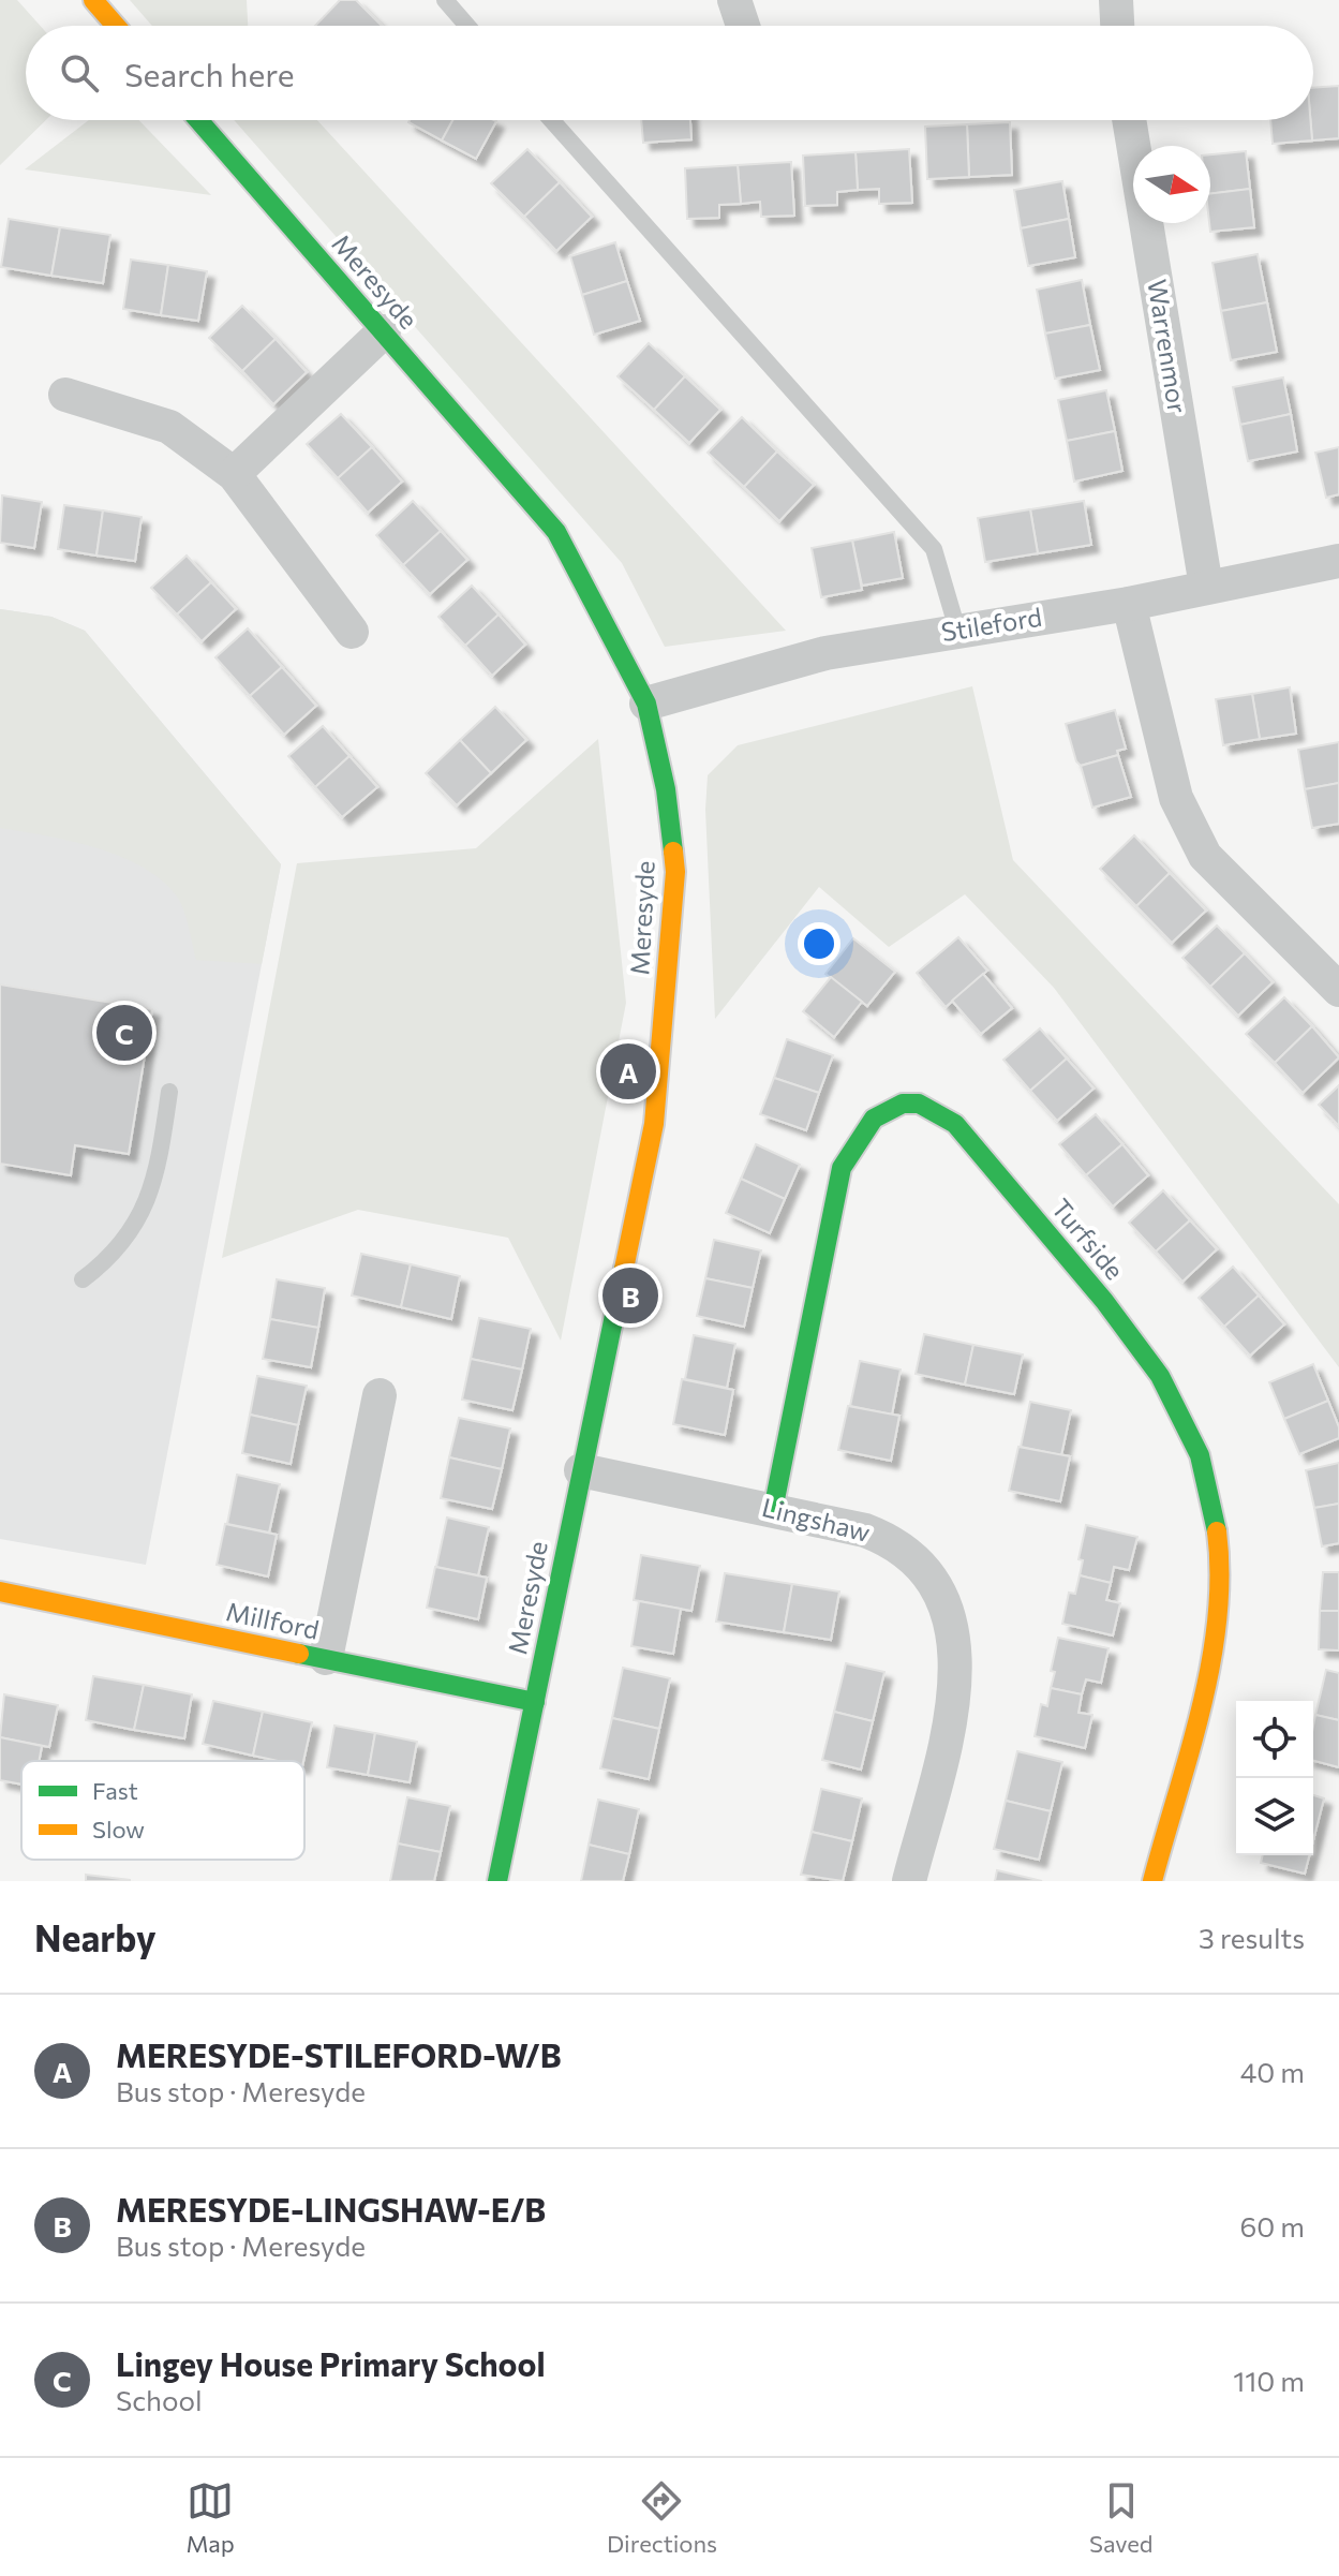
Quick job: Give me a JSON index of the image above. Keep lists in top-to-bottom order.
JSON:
{
  "streets": {
    "street": [
      "Meresyde",
      "Warrenmor",
      "Stileford",
      "Turfside",
      "Lingshaw",
      "Millford"
    ]
  },
  "crossings": [
    ["Meresyde", "Stileford"],
    ["Meresyde", "Lingshaw"],
    ["Meresyde", "Millford"],
    ["Warrenmor", "Stileford"],
    ["Turfside", "Lingshaw"]
  ],
  "legend": ["Fast", "Slow"],
  "north": "right",
  "page": {
    "search": "Search here",
    "pins": ["C", "A", "B"],
    "heading": ["Nearby", "3 results"],
    "list": [
      {
        "mark": "A",
        "name": "MERESYDE-STILEFORD-W/B",
        "note": "Bus stop · Meresyde",
        "value": "40 m"
      },
      {
        "mark": "B",
        "name": "MERESYDE-LINGSHAW-E/B",
        "note": "Bus stop · Meresyde",
        "value": "60 m"
      },
      {
        "mark": "C",
        "name": "Lingey House Primary School",
        "note": "School",
        "value": "110 m"
      }
    ],
    "nav": ["Map", "Directions", "Saved"]
  }
}
